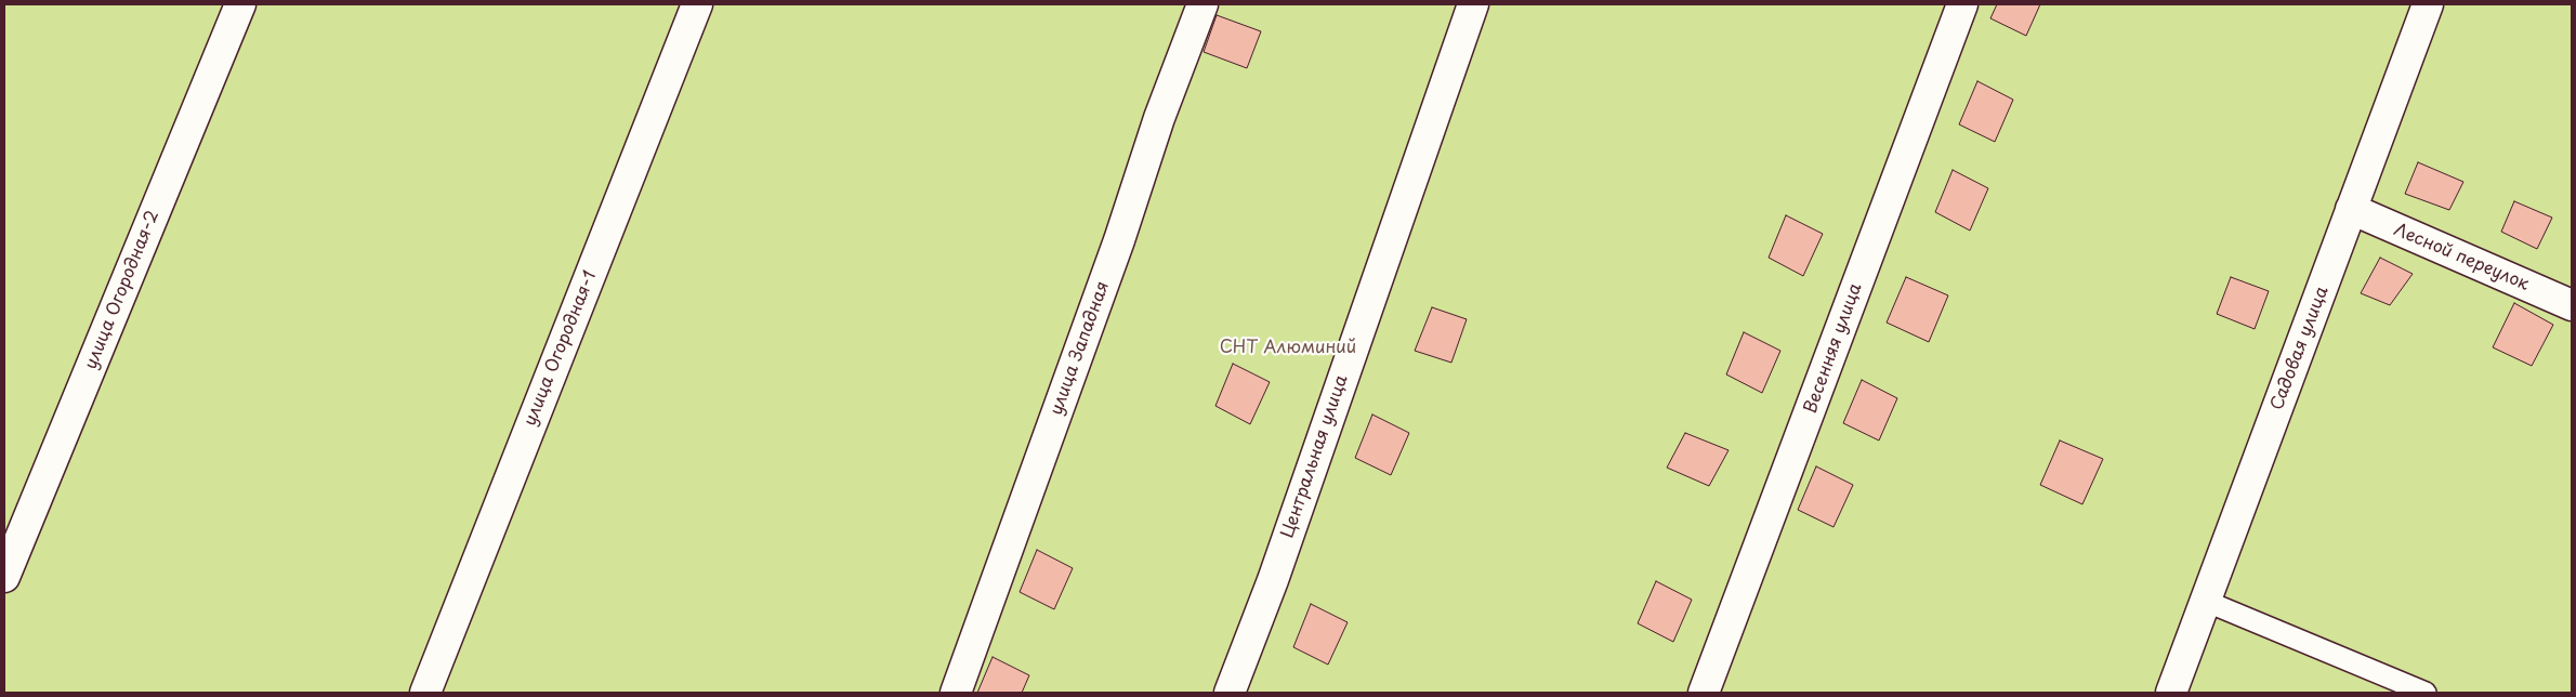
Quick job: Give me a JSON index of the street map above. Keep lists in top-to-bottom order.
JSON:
{
  "streets": {
    "street": [
      "Лесной переулок",
      "улица Огородная-2",
      "улица Огородная-1",
      "улица Западная",
      "Весенняя улица",
      "Садовая улица",
      "Центральная улица"
    ]
  },
  "crossings": [
    ["Лесной переулок", "Садовая улица"]
  ],
  "parks": ["СНТ Алюминий"]
}
